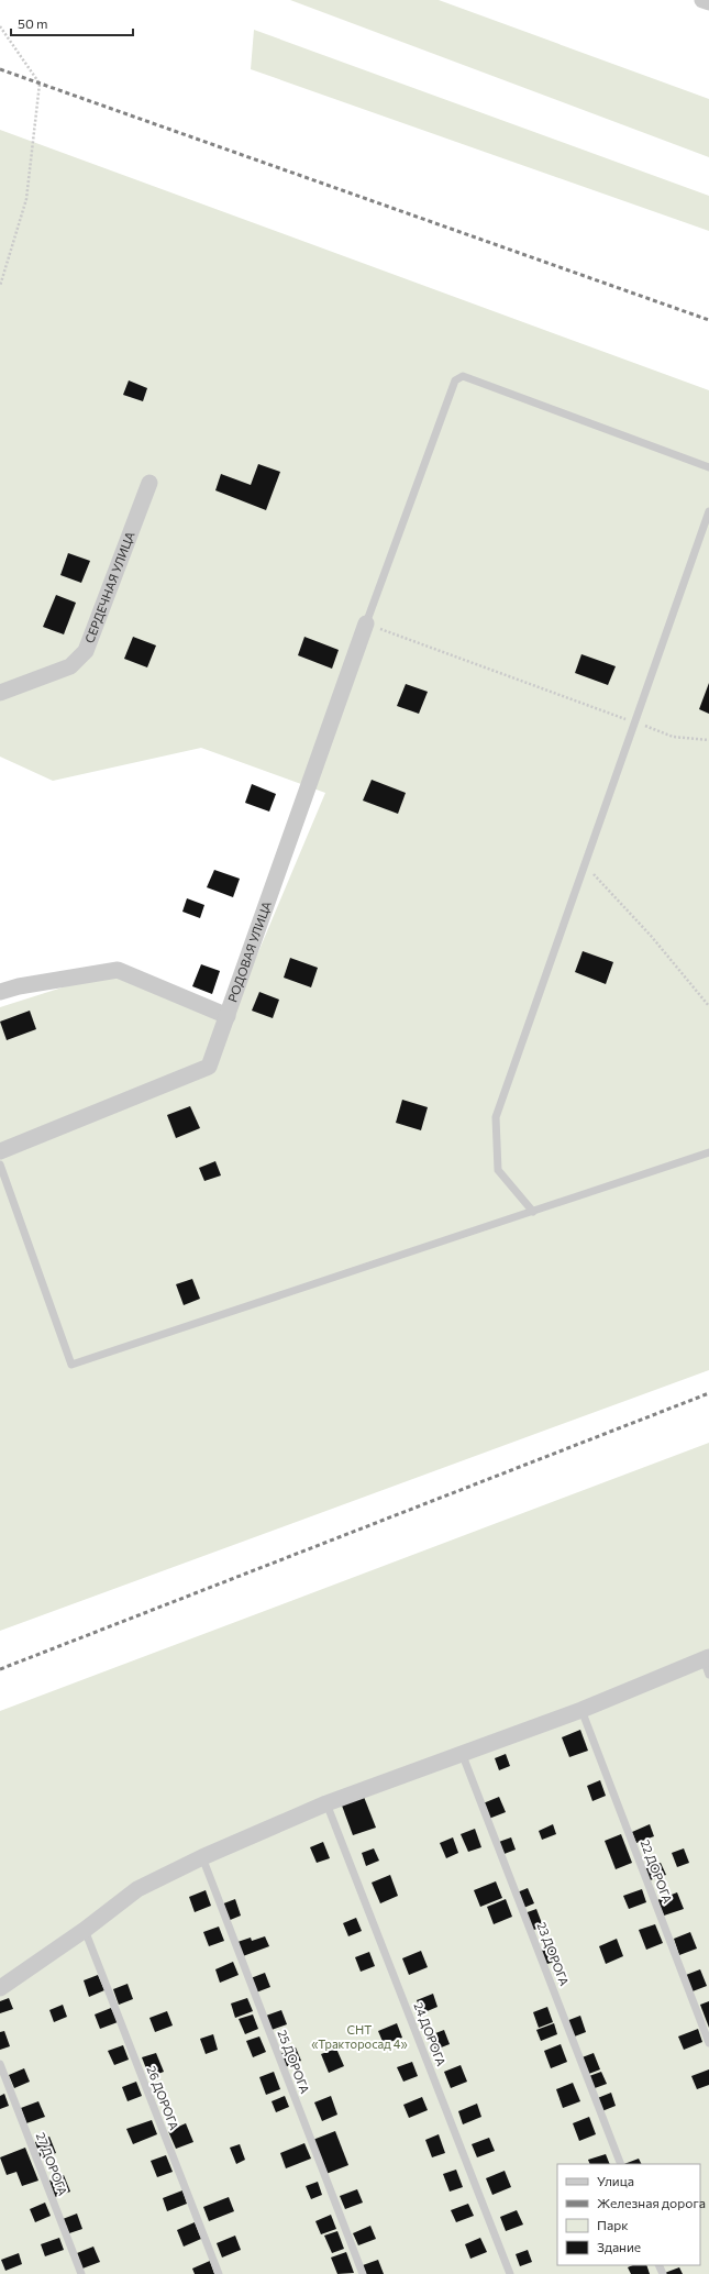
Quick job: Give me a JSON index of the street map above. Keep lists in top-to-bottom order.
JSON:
{
  "streets": {
    "street": ["СЕРДЕЧНАЯ УЛИЦА", "РОДОВАЯ УЛИЦА"],
    "lane": [
      "22 ДОРОГА",
      "23 ДОРОГА",
      "24 ДОРОГА",
      "25 ДОРОГА",
      "26 ДОРОГА",
      "27 ДОРОГА"
    ]
  },
  "parks": ["СНТ «Тракторосад 4»"],
  "legend": [
    "Улица",
    "Железная дорога",
    "Парк",
    "Здание"
  ],
  "scale_bar": "50 m"
}
